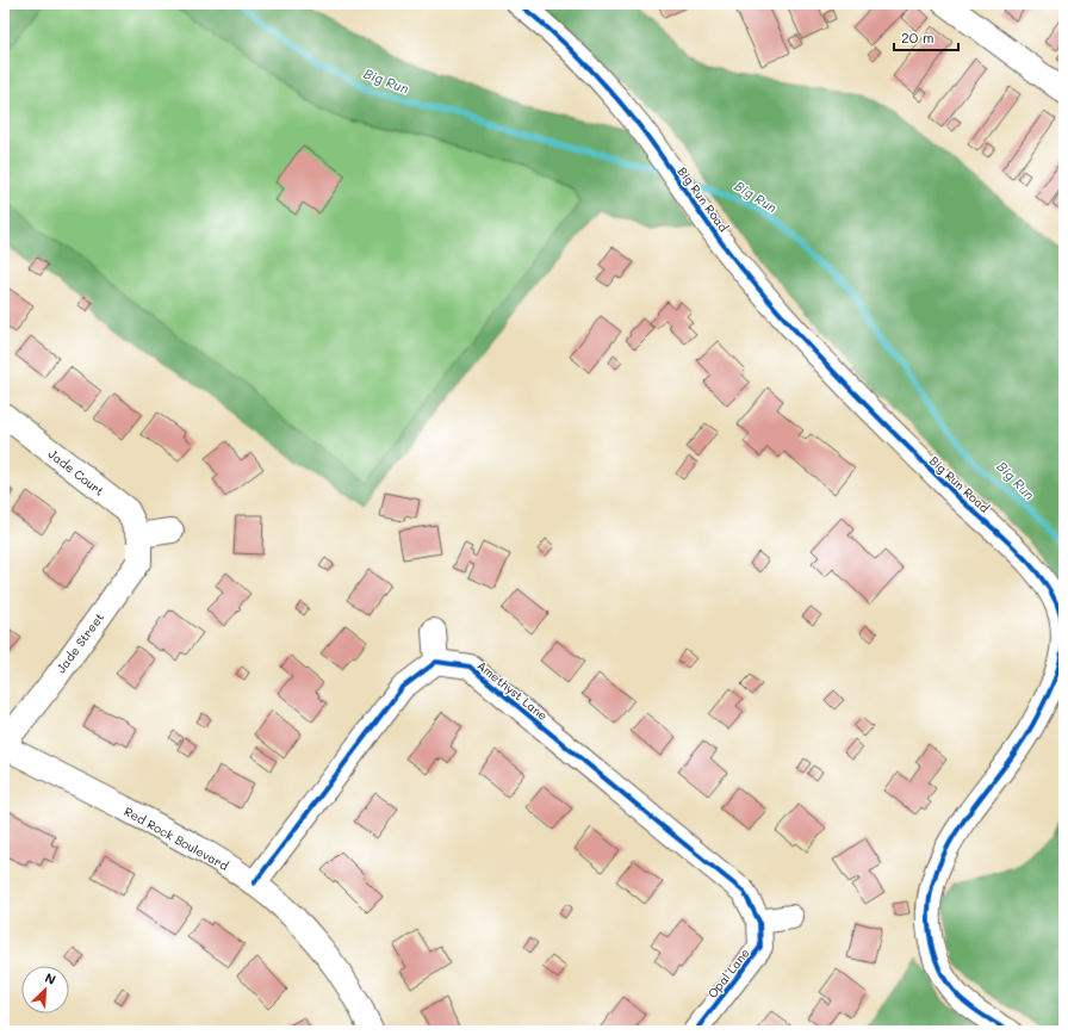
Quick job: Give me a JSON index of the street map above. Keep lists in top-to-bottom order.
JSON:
{
  "streets": {
    "street": [
      "Big Run Road",
      "Jade Court",
      "Jade Street",
      "Amethyst Lane",
      "Red Rock Boulevard",
      "Opal Lane"
    ]
  },
  "crossings": [
    ["Jade Court", "Jade Street"],
    ["Jade Street", "Red Rock Boulevard"],
    ["Amethyst Lane", "Opal Lane"]
  ],
  "water": ["Big Run"],
  "scale_bar": "20 m",
  "north": "top right"
}
